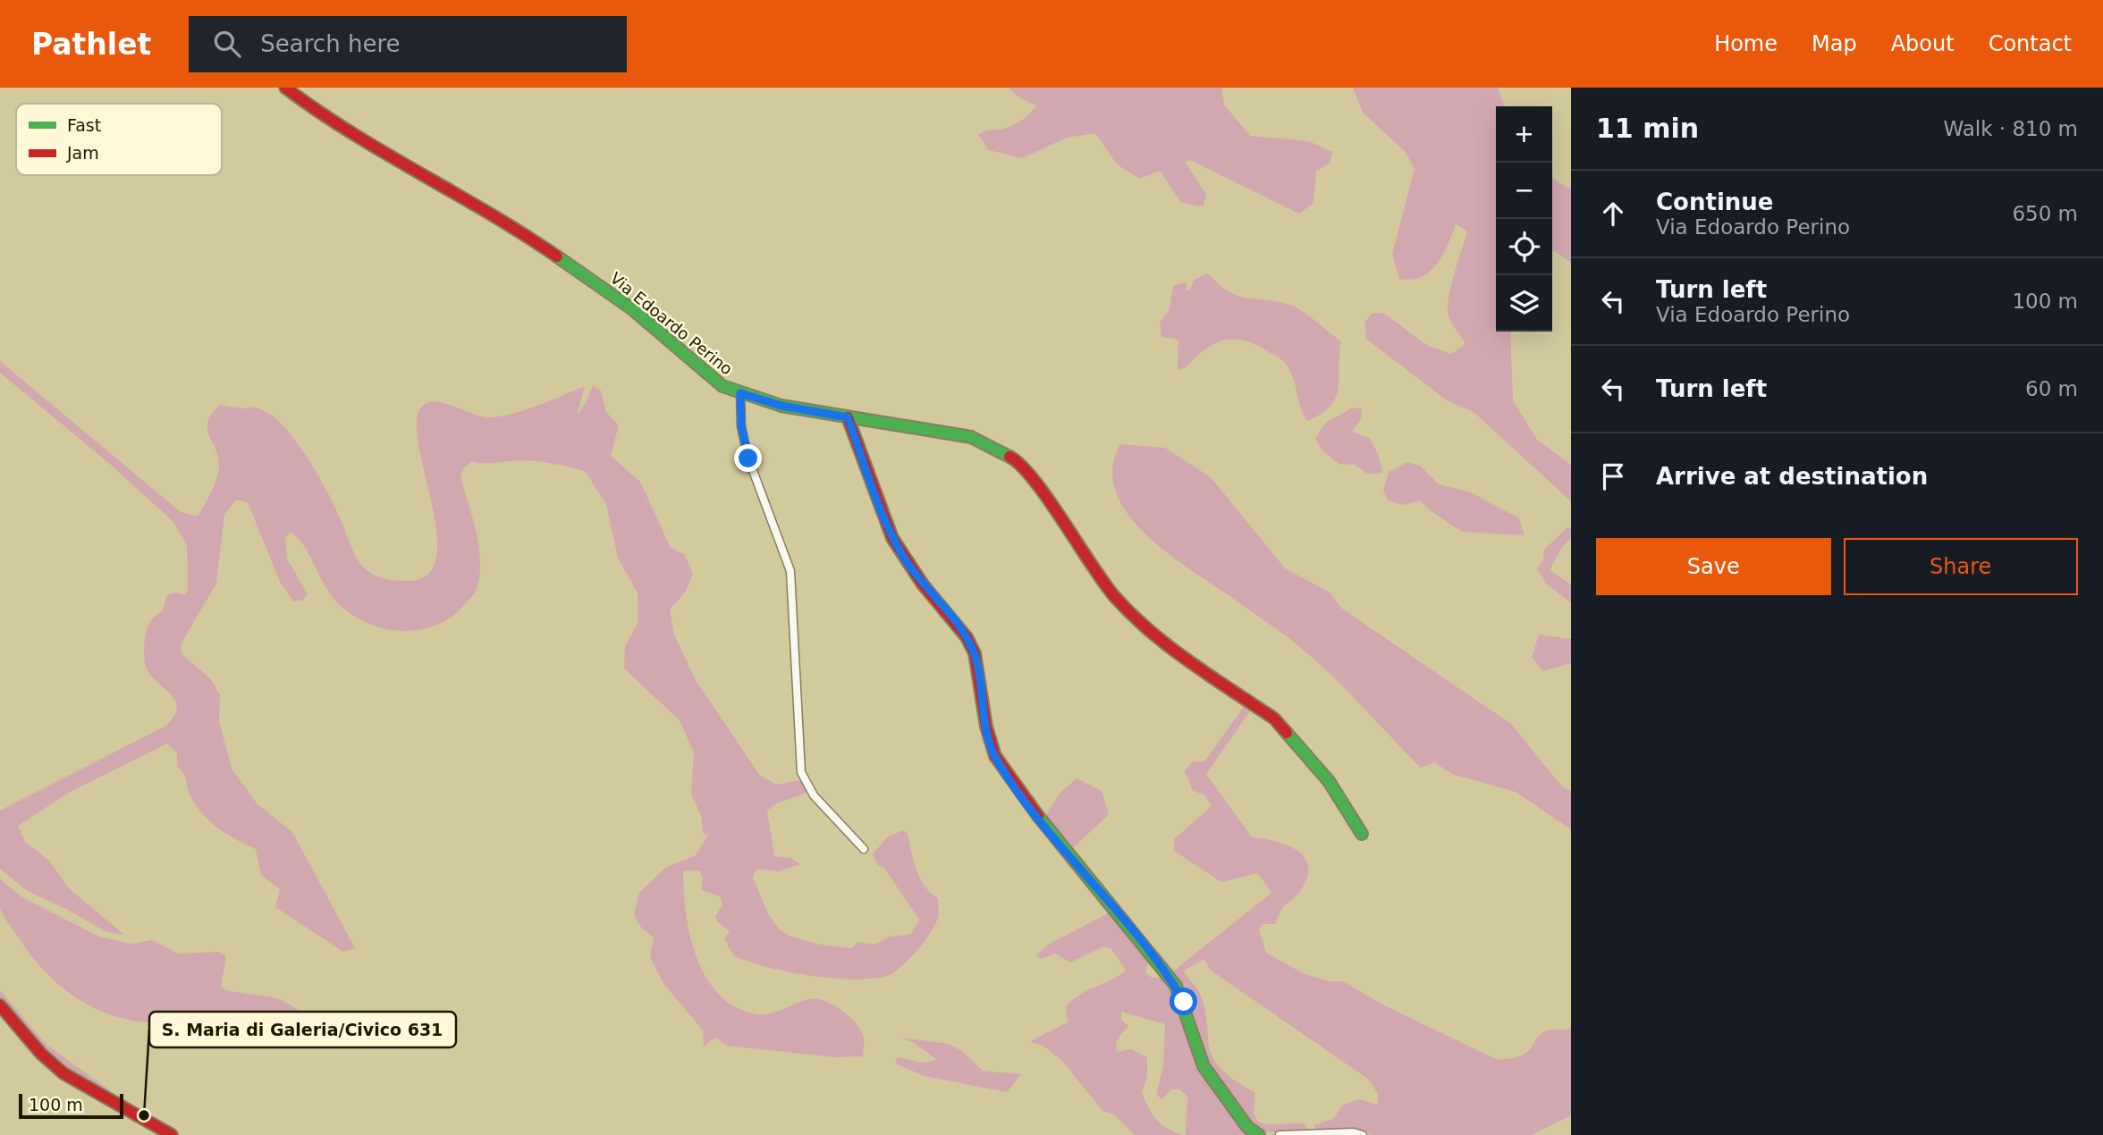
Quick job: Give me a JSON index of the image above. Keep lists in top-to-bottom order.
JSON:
{
  "streets": {
    "street": ["Via Edoardo Perino"]
  },
  "places": ["S. Maria di Galeria/Civico 631"],
  "legend": ["Fast", "Jam"],
  "scale_bar": "100 m",
  "page": {
    "header": "Pathlet",
    "search": "Search here",
    "nav": [
      "Home",
      "Map",
      "About",
      "Contact"
    ],
    "heading": ["11 min", "Walk · 810 m"],
    "map_buttons": ["+", "−"],
    "list": [
      ["Continue", "Via Edoardo Perino", "650 m"],
      ["Turn left", "Via Edoardo Perino", "100 m"],
      ["Turn left", "60 m"],
      "Arrive at destination"
    ],
    "buttons": ["Save", "Share"],
    "scale": "100 m"
  }
}
